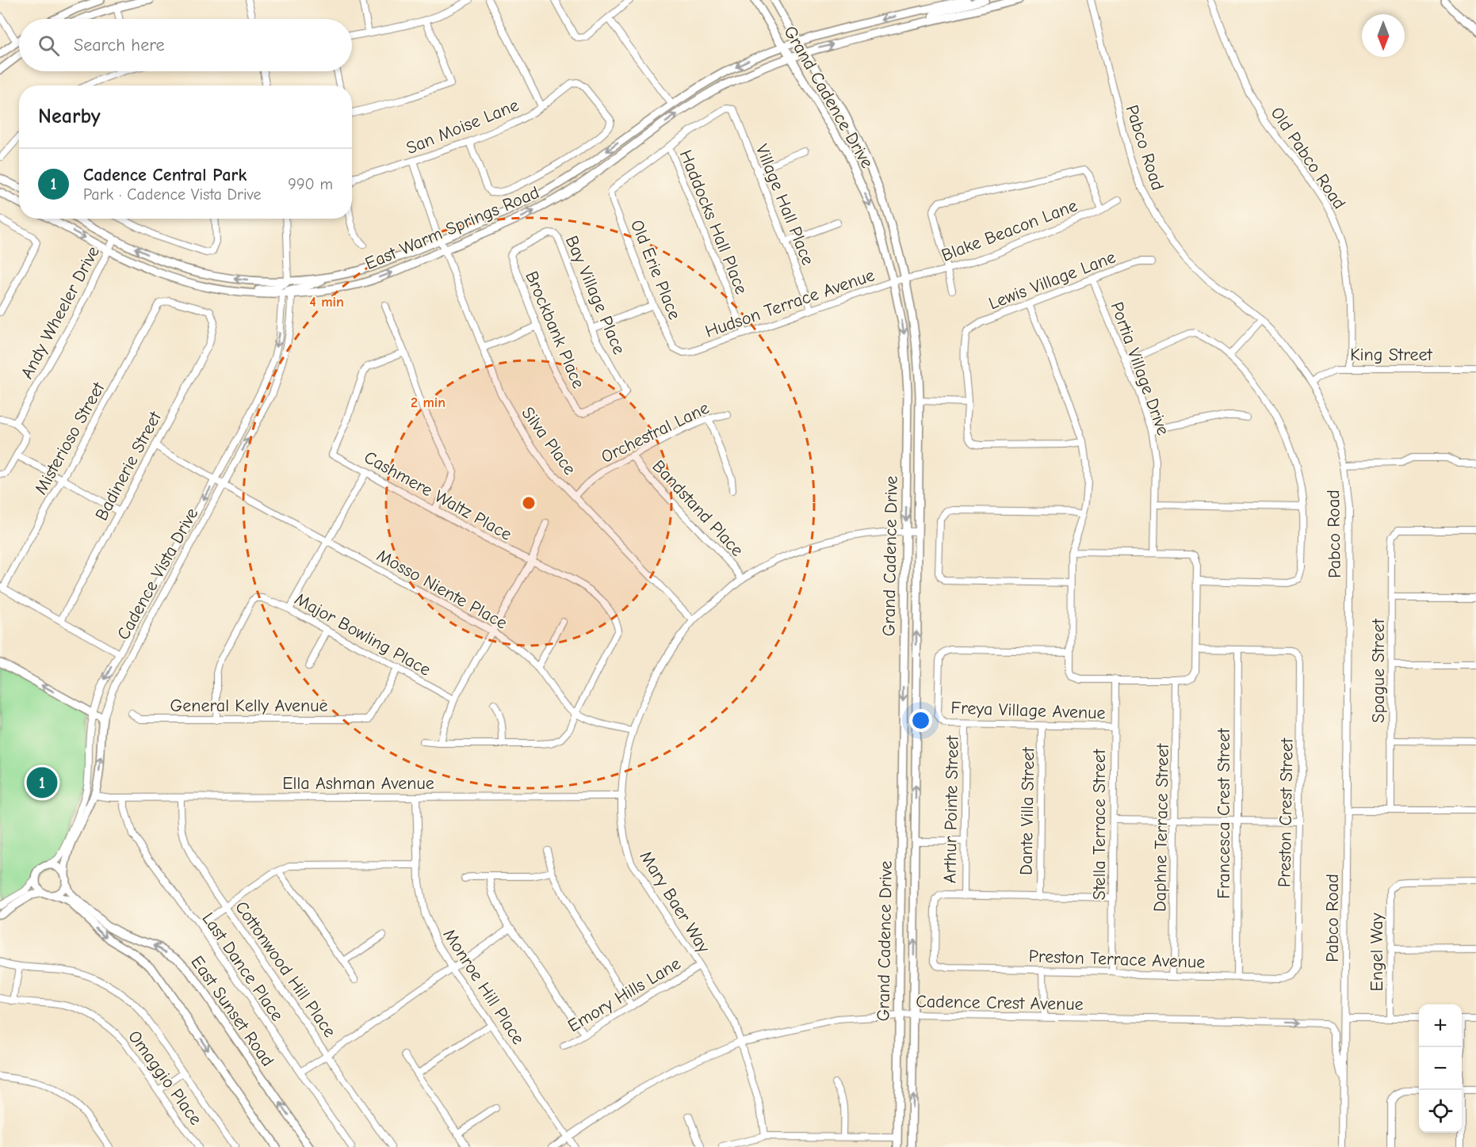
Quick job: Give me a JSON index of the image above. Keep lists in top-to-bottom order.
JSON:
{
  "streets": {
    "main road": [
      "Grand Cadence Drive",
      "East Warm Springs Road",
      "Cadence Vista Drive",
      "East Sunset Road"
    ],
    "street": [
      "San Moise Lane",
      "Pabco Road",
      "Old Pabco Road",
      "Village Hall Place",
      "Haddocks Hall Place",
      "Blake Beacon Lane",
      "Old Erie Place",
      "Lewis Village Lane",
      "Bay Village Place",
      "Hudson Terrace Avenue",
      "Andy Wheeler Drive",
      "Brockbank Place",
      "King Street",
      "Portia Village Drive",
      "Orchestral Lane",
      "Misterioso Street",
      "Silva Place",
      "Badinerie Street",
      "Cashmere Waltz Place",
      "Bandstand Place",
      "Mosso Niente Place",
      "Major Bowling Place",
      "Spague Street",
      "General Kelly Avenue",
      "Freya Village Avenue",
      "Ella Ashman Avenue",
      "Arthur Pointe Street",
      "Dante Villa Street",
      "Preston Crest Street",
      "Francesca Crest Street",
      "Stella Terrace Street",
      "Daphne Terrace Street",
      "Mary Baer Way",
      "Engel Way",
      "Preston Terrace Avenue",
      "Last Dance Place",
      "Cottonwood Hill Place",
      "Monroe Hill Place",
      "Emory Hills Lane",
      "Cadence Crest Avenue",
      "Omaggio Place"
    ]
  },
  "crossings": [
    ["Grand Cadence Drive", "East Warm Springs Road"],
    ["Grand Cadence Drive", "Blake Beacon Lane"],
    ["Grand Cadence Drive", "Hudson Terrace Avenue"],
    ["Grand Cadence Drive", "Mary Baer Way"],
    ["Grand Cadence Drive", "Cadence Crest Avenue"],
    ["San Moise Lane", "Silva Place"],
    ["Pabco Road", "King Street"],
    ["Pabco Road", "Cadence Crest Avenue"],
    ["Old Pabco Road", "King Street"],
    ["Village Hall Place", "Haddocks Hall Place"],
    ["Village Hall Place", "Old Erie Place"],
    ["Village Hall Place", "Hudson Terrace Avenue"],
    ["Haddocks Hall Place", "Old Erie Place"],
    ["Haddocks Hall Place", "Hudson Terrace Avenue"],
    ["East Warm Springs Road", "Andy Wheeler Drive"],
    ["East Warm Springs Road", "Silva Place"],
    ["East Warm Springs Road", "Cadence Vista Drive"],
    ["Blake Beacon Lane", "Hudson Terrace Avenue"],
    ["Old Erie Place", "Hudson Terrace Avenue"],
    ["Lewis Village Lane", "Portia Village Drive"],
    ["Bay Village Place", "Brockbank Place"],
    ["Orchestral Lane", "Silva Place"],
    ["Orchestral Lane", "Bandstand Place"],
    ["Misterioso Street", "Badinerie Street"],
    ["Silva Place", "Mary Baer Way"],
    ["Badinerie Street", "Mosso Niente Place"],
    ["Cashmere Waltz Place", "Mosso Niente Place"],
    ["Bandstand Place", "Mary Baer Way"],
    ["Cadence Vista Drive", "Mosso Niente Place"],
    ["Cadence Vista Drive", "Ella Ashman Avenue"],
    ["Cadence Vista Drive", "East Sunset Road"],
    ["Mosso Niente Place", "Mary Baer Way"],
    ["Major Bowling Place", "General Kelly Avenue"],
    ["Freya Village Avenue", "Arthur Pointe Street"],
    ["Freya Village Avenue", "Dante Villa Street"],
    ["Freya Village Avenue", "Stella Terrace Street"],
    ["Ella Ashman Avenue", "Mary Baer Way"],
    ["Ella Ashman Avenue", "Last Dance Place"],
    ["Ella Ashman Avenue", "Cottonwood Hill Place"],
    ["Ella Ashman Avenue", "Monroe Hill Place"],
    ["Arthur Pointe Street", "Preston Terrace Avenue"],
    ["Preston Crest Street", "Francesca Crest Street"],
    ["Preston Crest Street", "Preston Terrace Avenue"],
    ["Francesca Crest Street", "Preston Terrace Avenue"],
    ["Stella Terrace Street", "Preston Terrace Avenue"],
    ["Daphne Terrace Street", "Preston Terrace Avenue"],
    ["Mary Baer Way", "Emory Hills Lane"],
    ["Mary Baer Way", "Cadence Crest Avenue"],
    ["Monroe Hill Place", "Cadence Crest Avenue"]
  ],
  "one_way": ["Cadence Crest Avenue"],
  "north": "bottom",
  "page": {
    "search": "Search here",
    "heading": "Nearby",
    "list": [
      {
        "mark": "1",
        "name": "Cadence Central Park",
        "note": "Park · Cadence Vista Drive",
        "value": "990 m"
      }
    ],
    "pins": "1",
    "map_buttons": ["+", "−"]
  },
  "rings": ["4 min", "2 min"]
}
